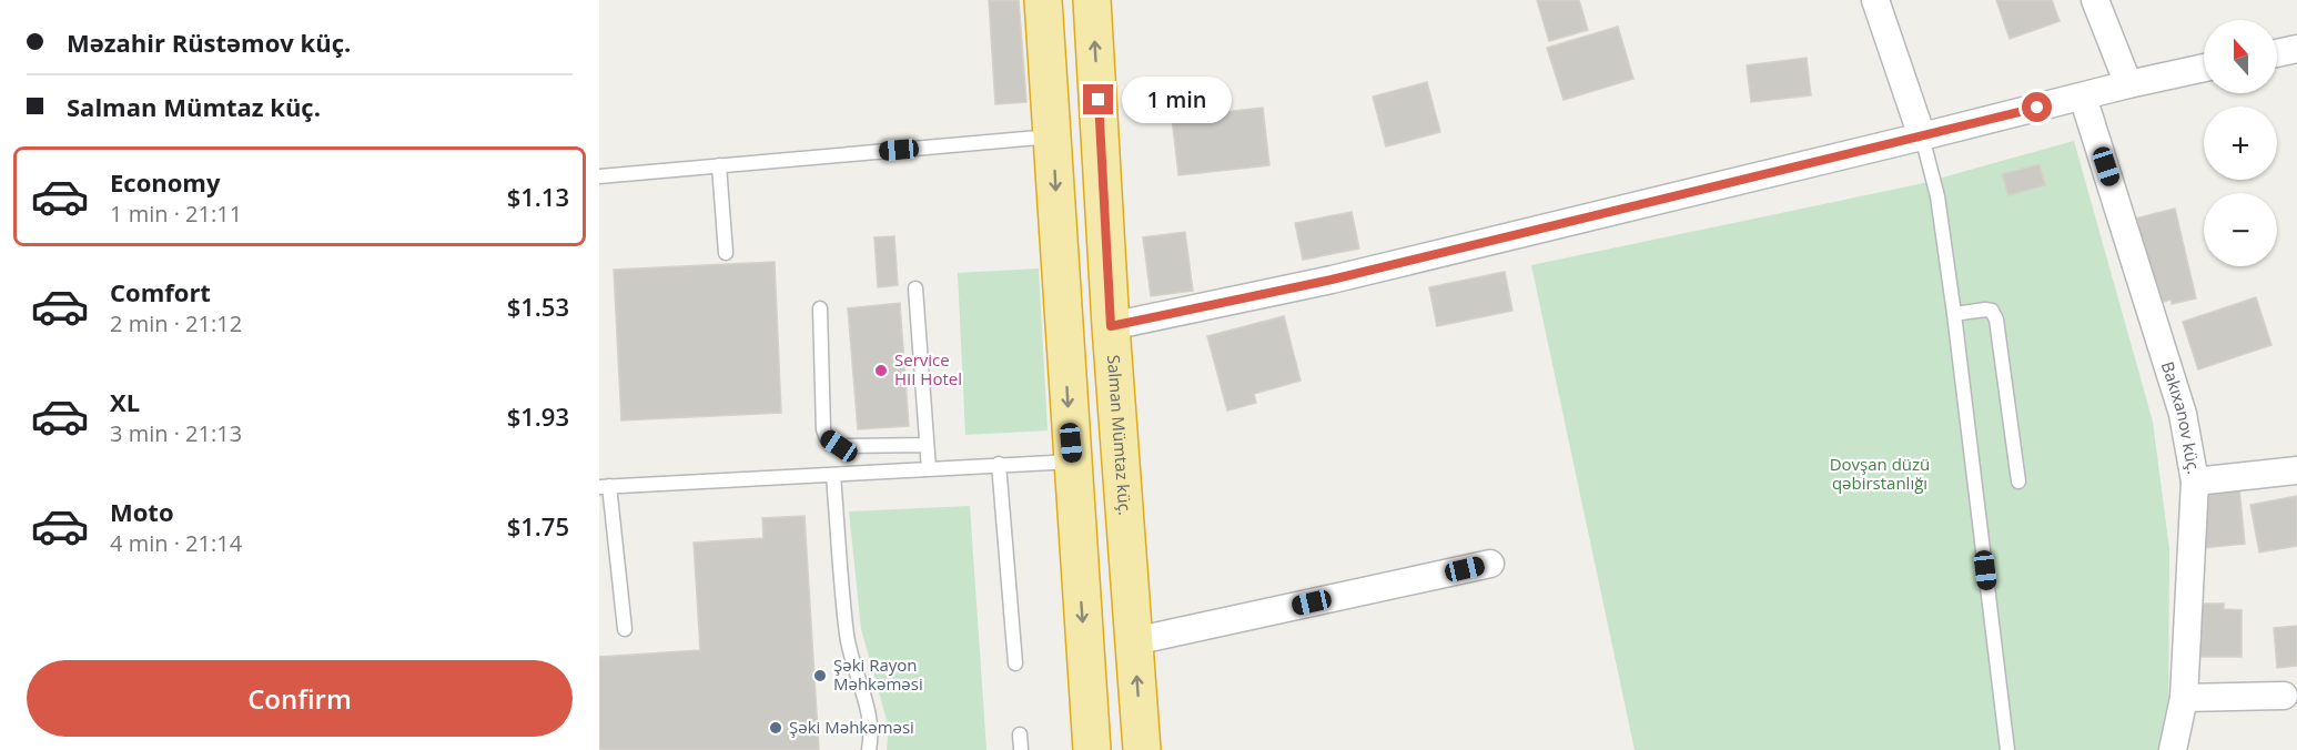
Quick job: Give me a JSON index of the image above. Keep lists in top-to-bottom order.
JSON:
{
  "streets": {
    "highway": ["Salman Mümtaz küç."],
    "street": ["Bakıxanov küç."]
  },
  "parks": ["Dovşan düzü qəbirstanlığı"],
  "places": ["Service HII Hotel", "Şəki Rayon Məhkəməsi", "Şəki Məhkəməsi"],
  "north": "top",
  "page": {
    "banner": ["Məzahir Rüstəmov küç.", "Salman Mümtaz küç."],
    "map_buttons": ["+", "−"],
    "bubble": "1 min",
    "list": [
      {
        "name": "Economy",
        "note": "1 min · 21:11",
        "value": "$1.13"
      },
      {
        "name": "Comfort",
        "note": "2 min · 21:12",
        "value": "$1.53"
      },
      {
        "name": "XL",
        "note": "3 min · 21:13",
        "value": "$1.93"
      },
      {
        "name": "Moto",
        "note": "4 min · 21:14",
        "value": "$1.75"
      }
    ],
    "buttons": "Confirm"
  }
}
